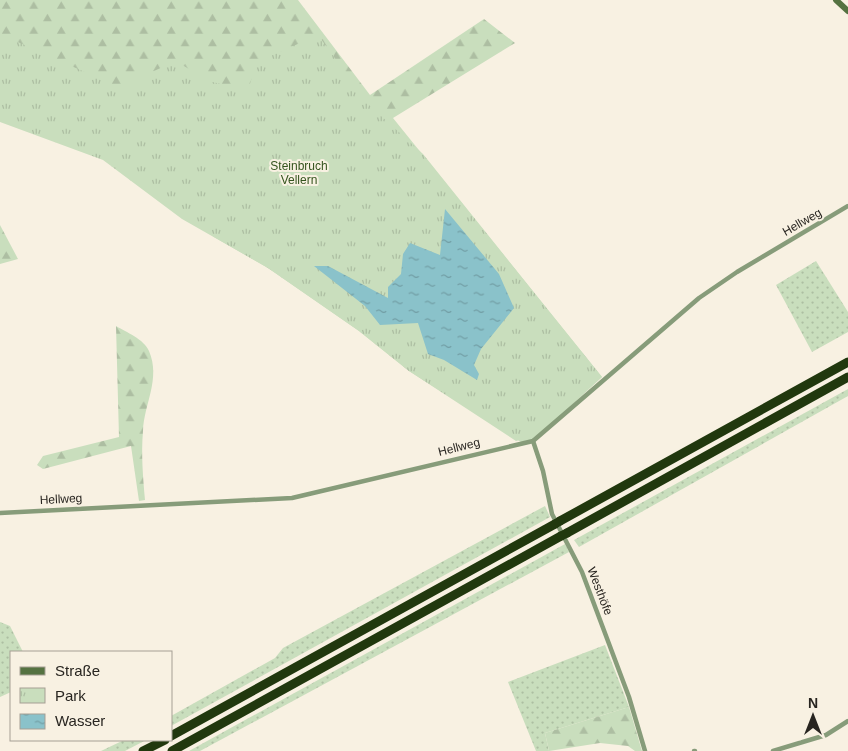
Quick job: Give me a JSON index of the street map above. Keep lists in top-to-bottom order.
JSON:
{
  "streets": {
    "street": ["Hellweg", "Westhöfe"]
  },
  "crossings": [
    ["Hellweg", "Westhöfe"]
  ],
  "parks": ["Steinbruch Vellern"],
  "legend": ["Straße", "Park", "Wasser"],
  "north": "top"
}
